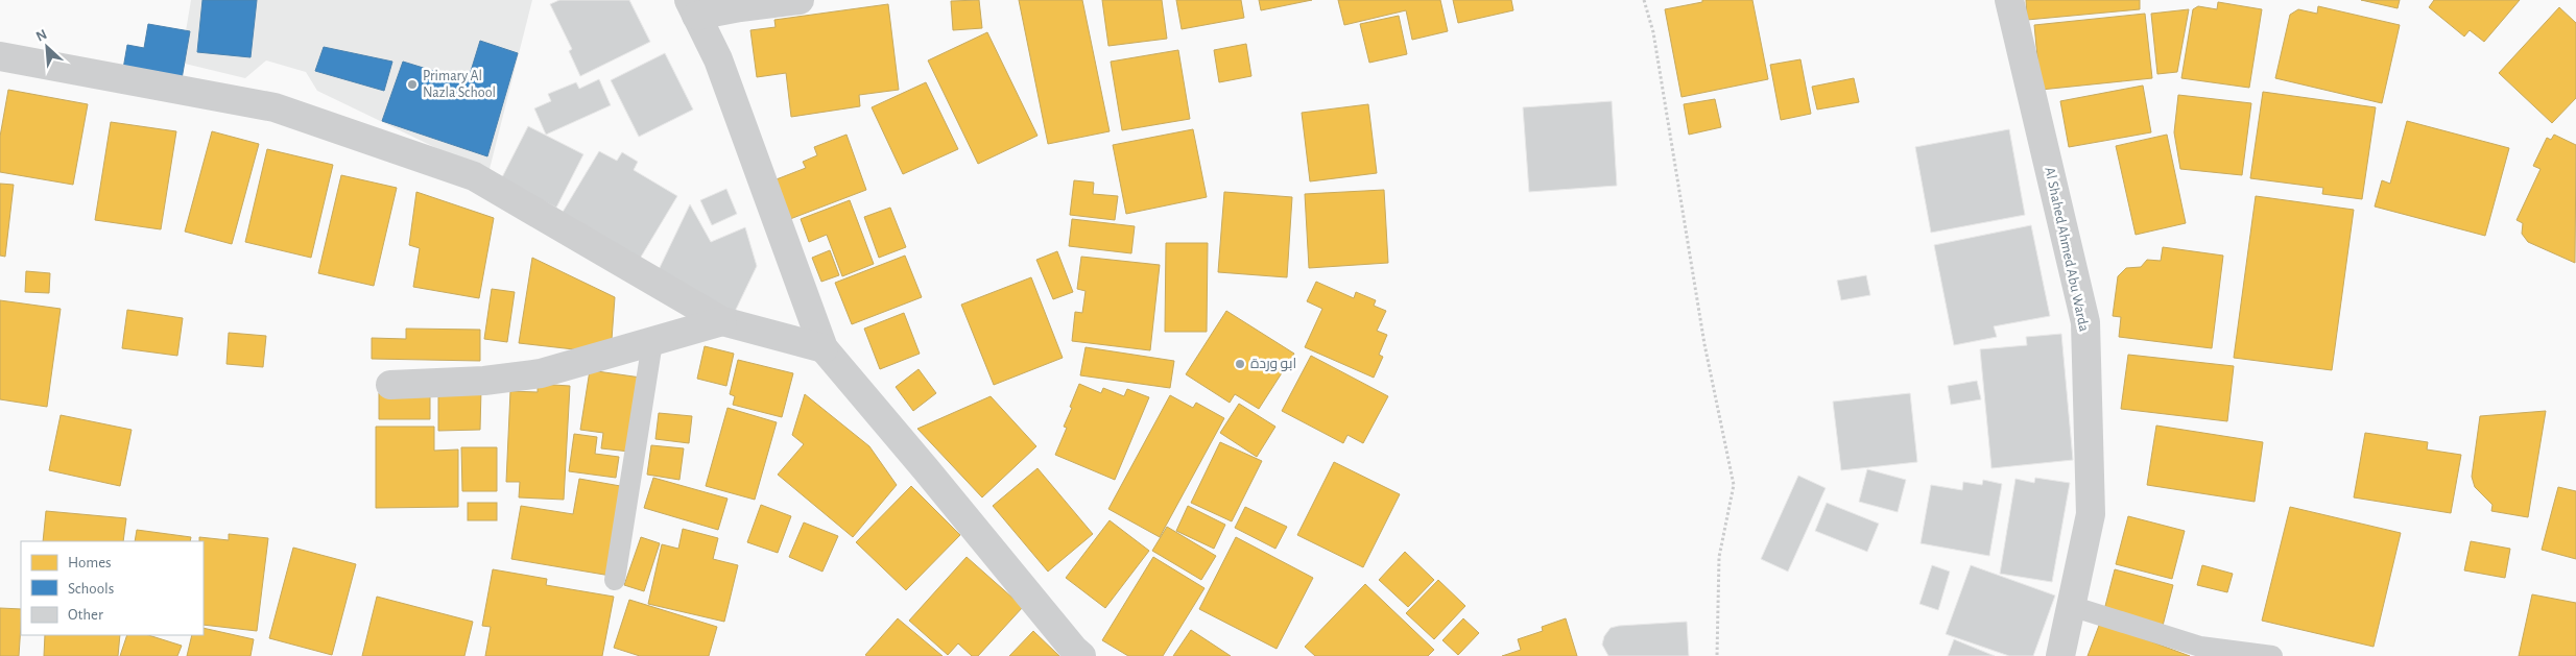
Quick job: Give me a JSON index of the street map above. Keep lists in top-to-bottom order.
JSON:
{
  "streets": {
    "street": ["Al Shahed Ahmed Abu Warda"]
  },
  "places": ["Primary Al Nazla School", "ابو وردة"],
  "legend": ["Homes", "Schools", "Other"],
  "north": "top left"
}
